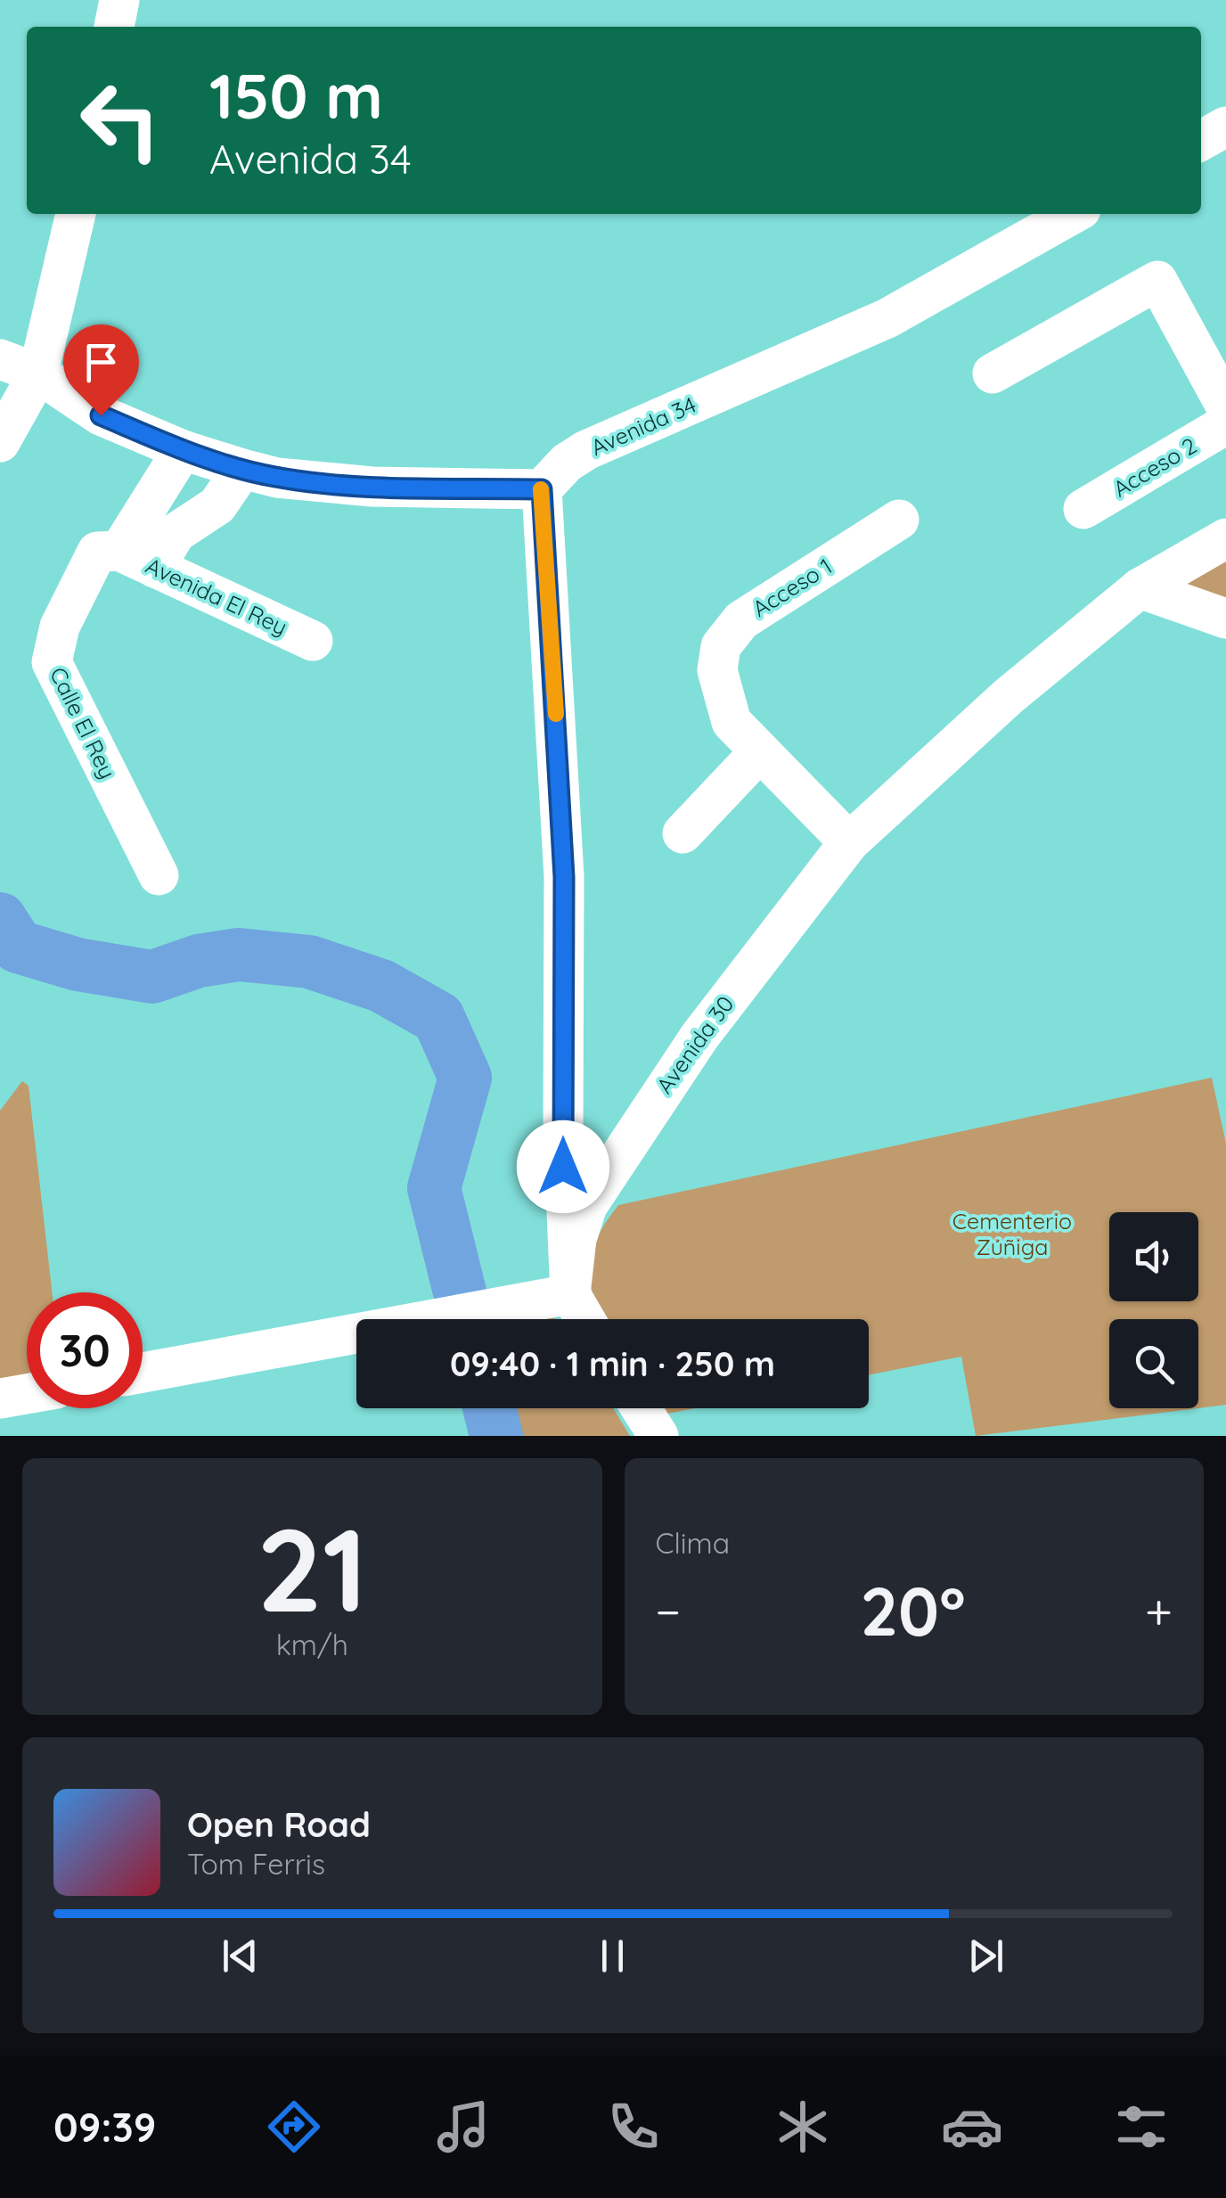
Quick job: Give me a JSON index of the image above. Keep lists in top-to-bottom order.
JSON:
{
  "streets": {
    "street": [
      "Avenida 34",
      "Acceso 2",
      "Acceso 1",
      "Avenida El Rey",
      "Calle El Rey",
      "Avenida 30"
    ]
  },
  "crossings": [
    ["Acceso 1", "Avenida 30"],
    ["Avenida El Rey", "Calle El Rey"]
  ],
  "parks": ["Cementerio Zúñiga"],
  "page": {
    "turn": ["150 m", "Avenida 34"],
    "limit": "30",
    "trip": "09:40 · 1 min · 250 m",
    "tile": [
      ["21", "km/h"],
      "Clima"
    ],
    "heat": ["−", "20°", "+"],
    "song": ["Open Road", "Tom Ferris"],
    "tabs": "09:39"
  }
}
